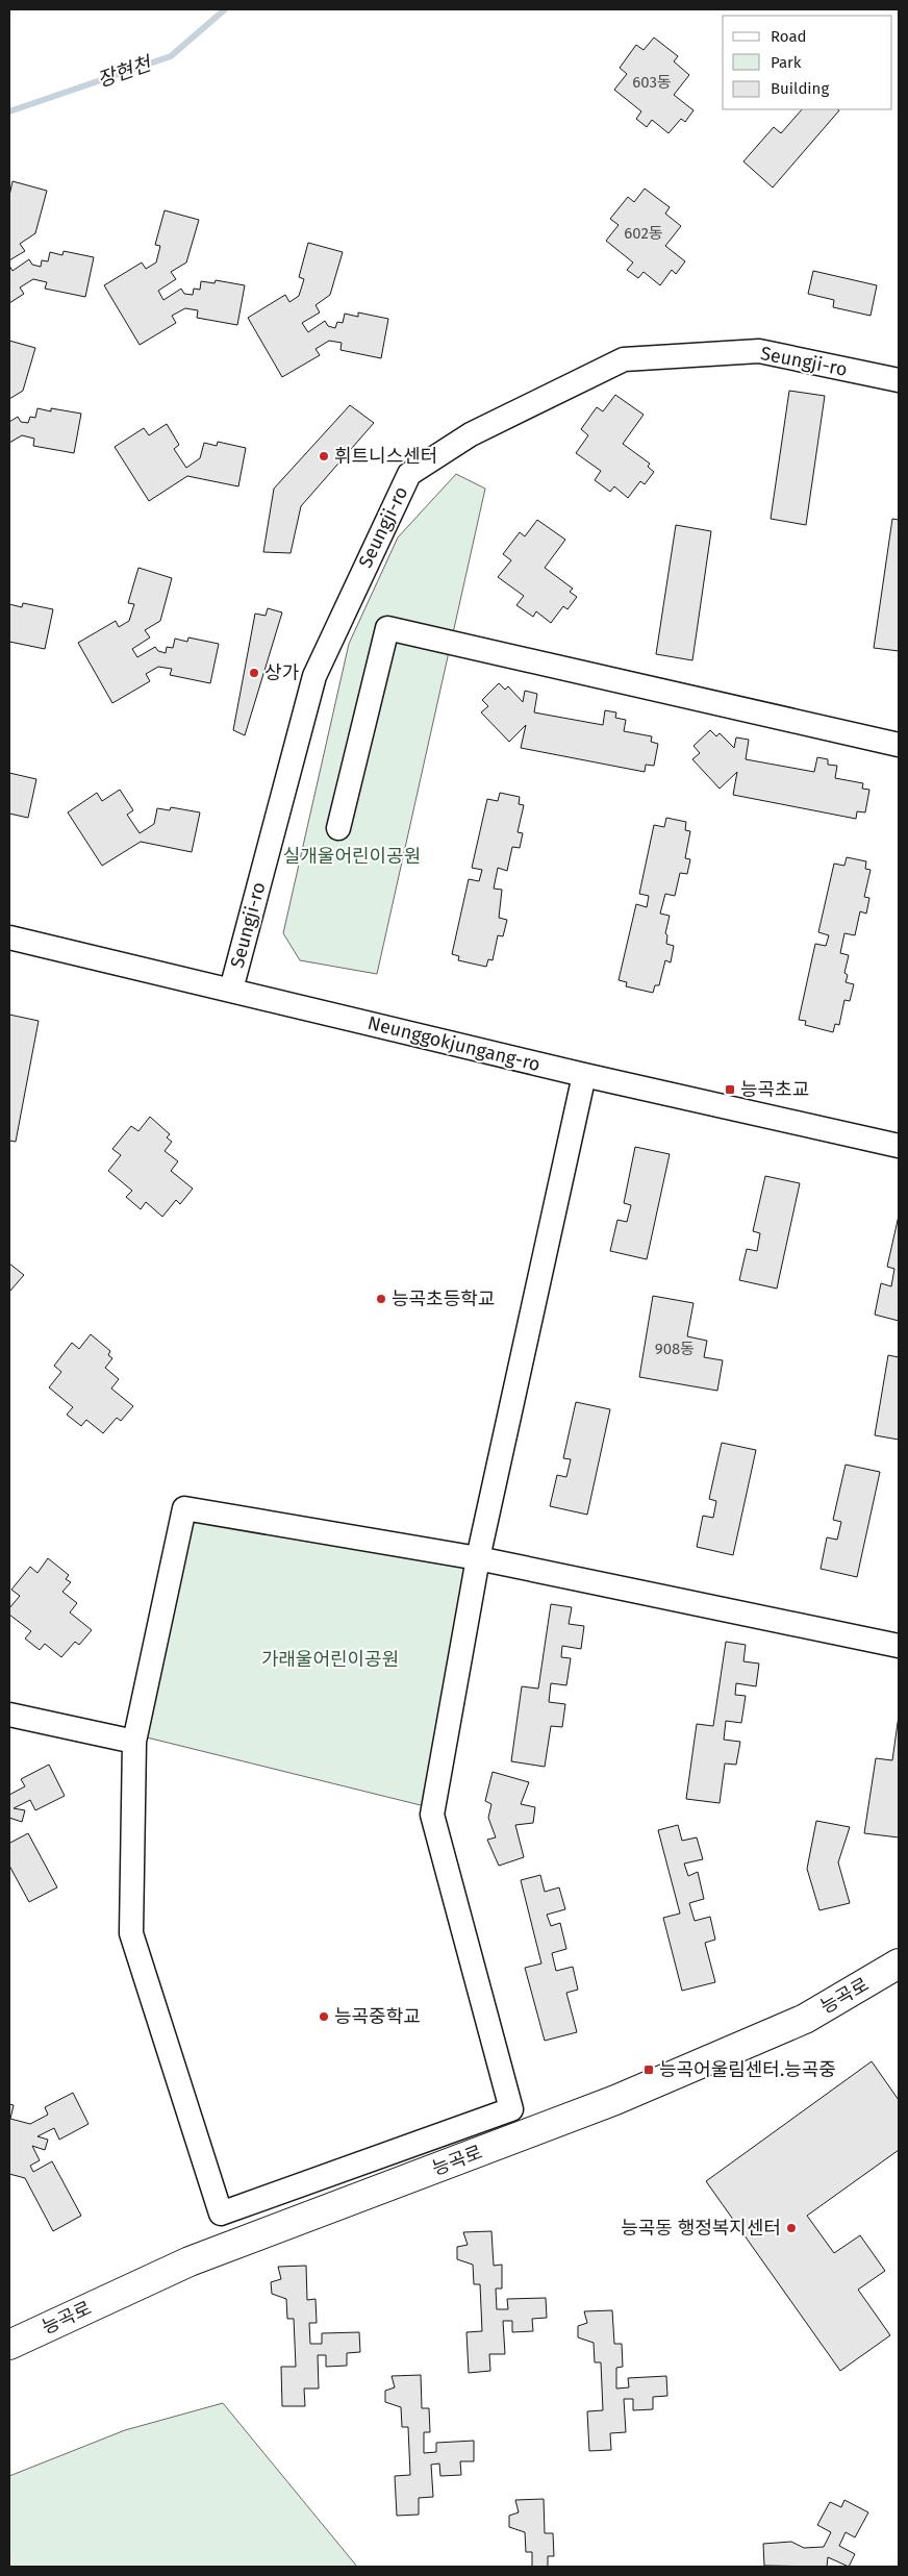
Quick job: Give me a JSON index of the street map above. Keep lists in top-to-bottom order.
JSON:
{
  "streets": {
    "main road": ["능곡로"],
    "street": ["Seungji-ro", "Neunggokjungang-ro"]
  },
  "crossings": [
    ["Seungji-ro", "Neunggokjungang-ro"]
  ],
  "water": ["장현천"],
  "parks": ["실개울어린이공원", "가래울어린이공원"],
  "places": {
    "other": [
      "휘트니스센터",
      "상가",
      "능곡초등학교",
      "능곡중학교",
      "능곡동 행정복지센터"
    ],
    "transit": ["능곡초교", "능곡어울림센터.능곡중"]
  },
  "house_numbers": ["603동", "602동", "908동"],
  "legend": ["Road", "Park", "Building"]
}
